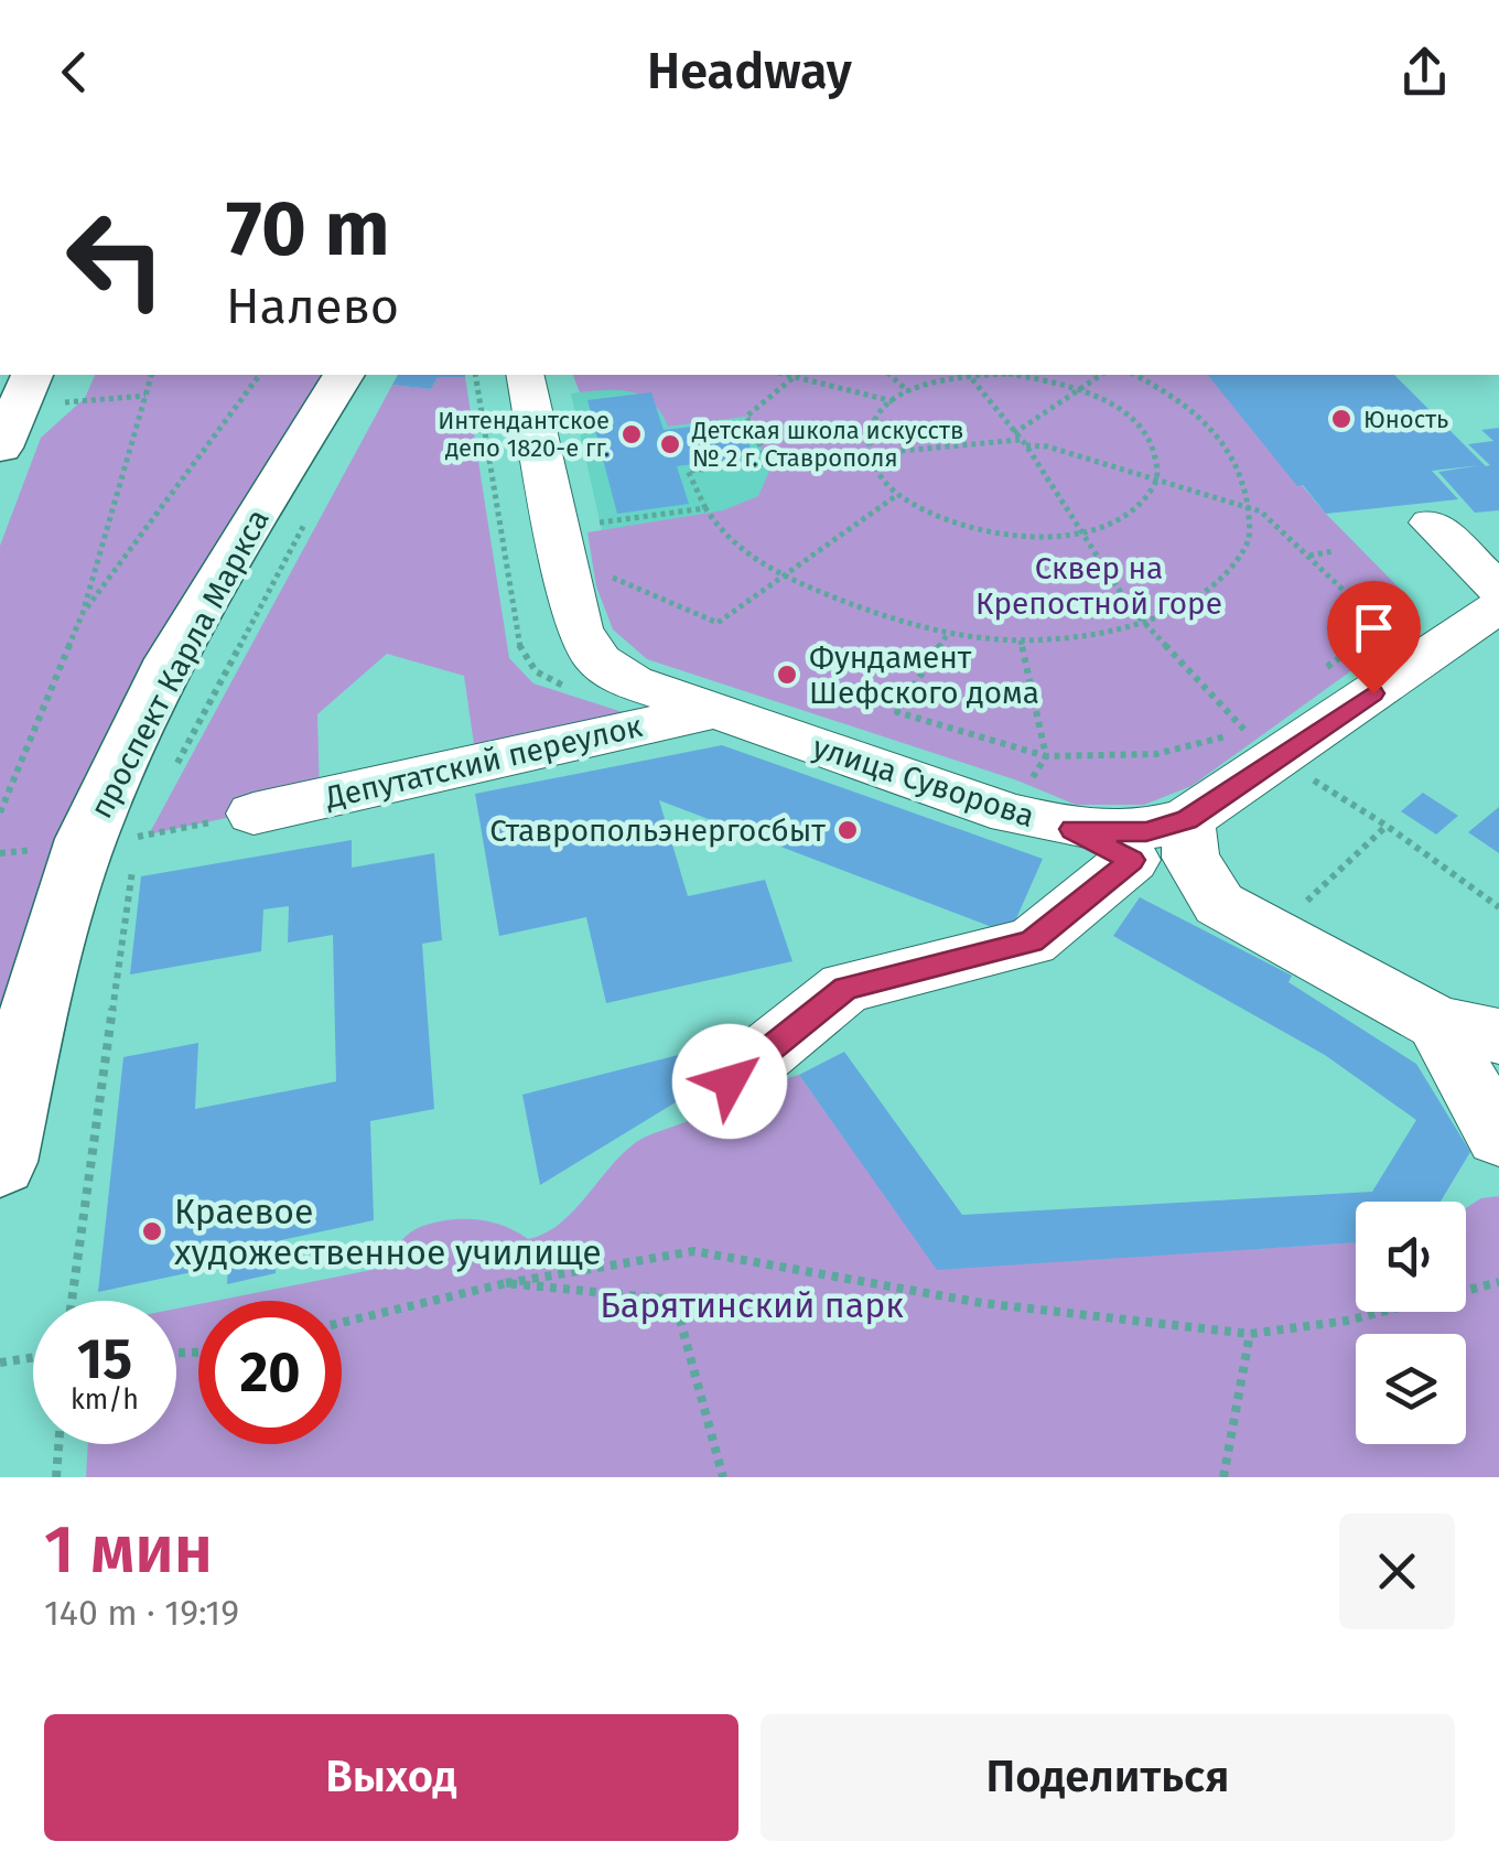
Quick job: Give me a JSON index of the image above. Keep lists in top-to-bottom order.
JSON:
{
  "streets": {
    "main road": ["проспект Карла Маркса"],
    "street": ["Депутатский переулок", "улица Суворова"]
  },
  "crossings": [
    ["Депутатский переулок", "улица Суворова"]
  ],
  "parks": ["Сквер на Крепостной горе", "Барятинский парк"],
  "places": [
    "Юность",
    "Интендантское депо 1820-е гг.",
    "Детская школа искусств № 2 г. Ставрополя",
    "Фундамент Шефского дома",
    "Ставропольэнергосбыт",
    "Краевое художественное училище"
  ],
  "page": {
    "header": "Headway",
    "turn": ["70 m", "Налево"],
    "speed": "15 km/h",
    "limit": "20",
    "heading": ["1 мин", "140 m · 19:19"],
    "buttons": ["Выход", "Поделиться"]
  }
}
